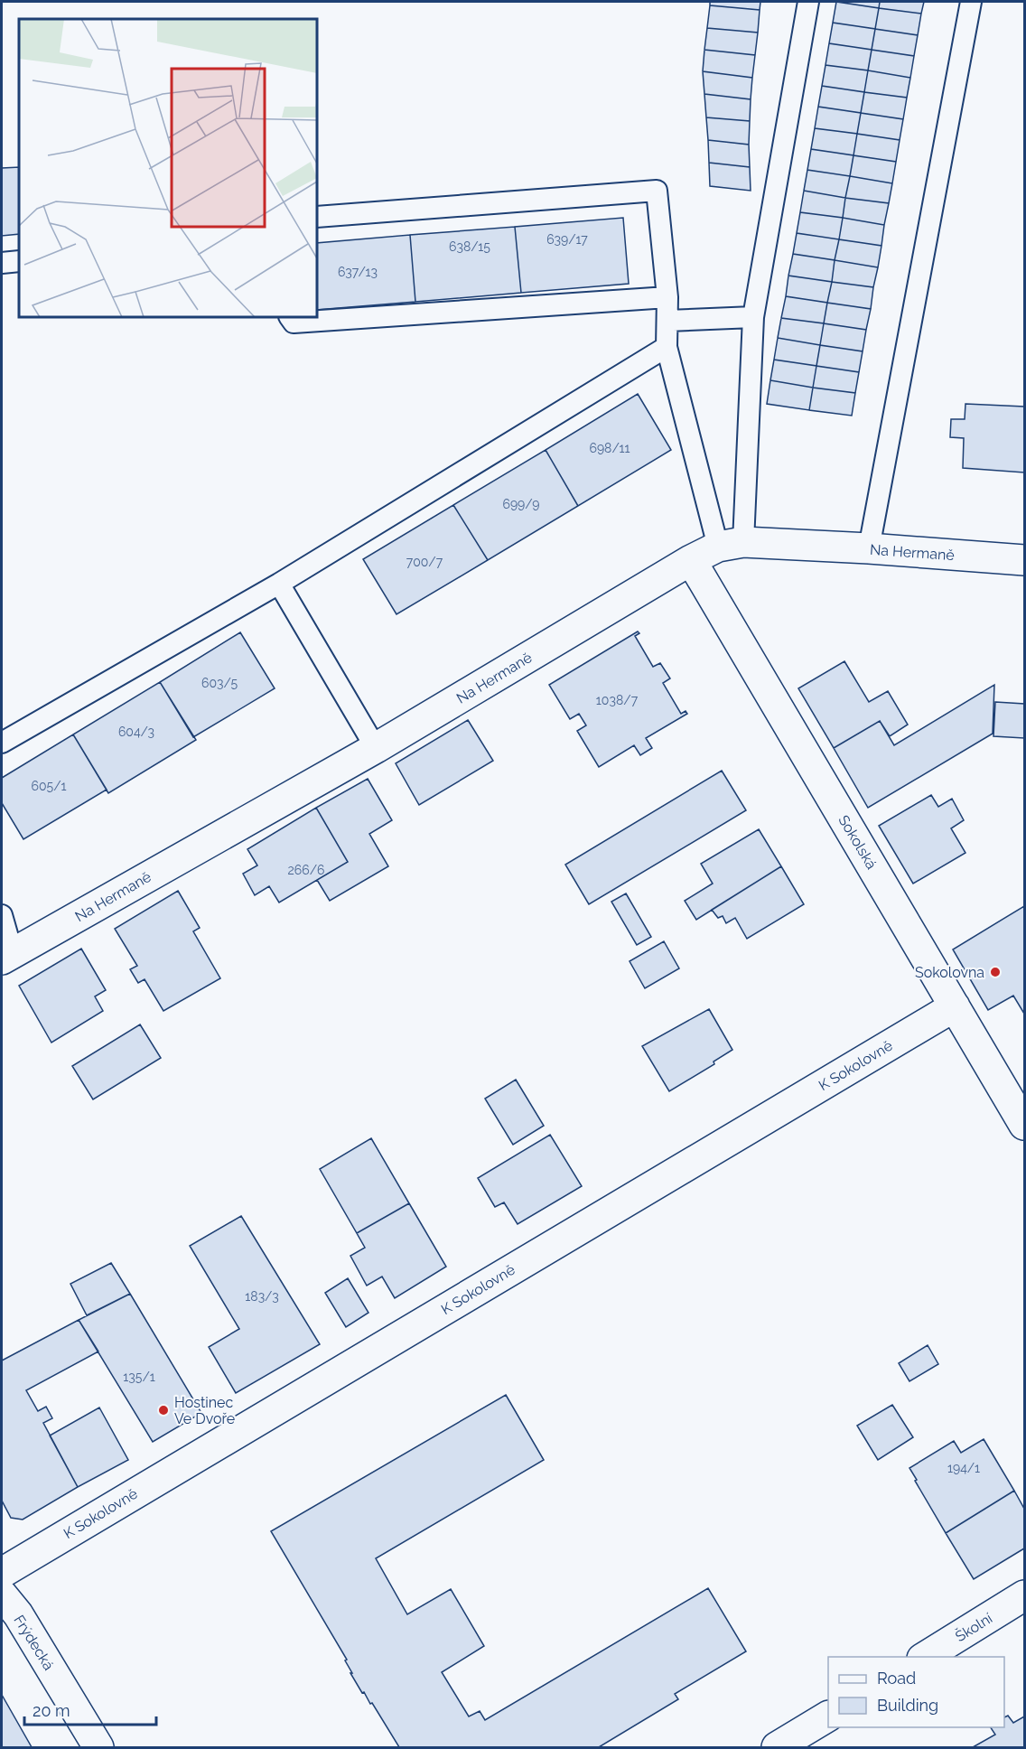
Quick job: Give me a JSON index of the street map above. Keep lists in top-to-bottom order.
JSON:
{
  "streets": {
    "street": [
      "Na Hermaně",
      "Sokolská",
      "K Sokolovně",
      "Školní",
      "Frýdecká"
    ]
  },
  "crossings": [
    ["Na Hermaně", "Sokolská"],
    ["Sokolská", "K Sokolovně"]
  ],
  "places": ["Sokolovna", "Hostinec Ve Dvoře"],
  "house_numbers": [
    "639/17",
    "638/15",
    "637/13",
    "698/11",
    "699/9",
    "700/7",
    "603/5",
    "1038/7",
    "604/3",
    "605/1",
    "266/6",
    "183/3",
    "135/1",
    "194/1"
  ],
  "legend": ["Road", "Building"],
  "scale_bar": "20 m"
}
